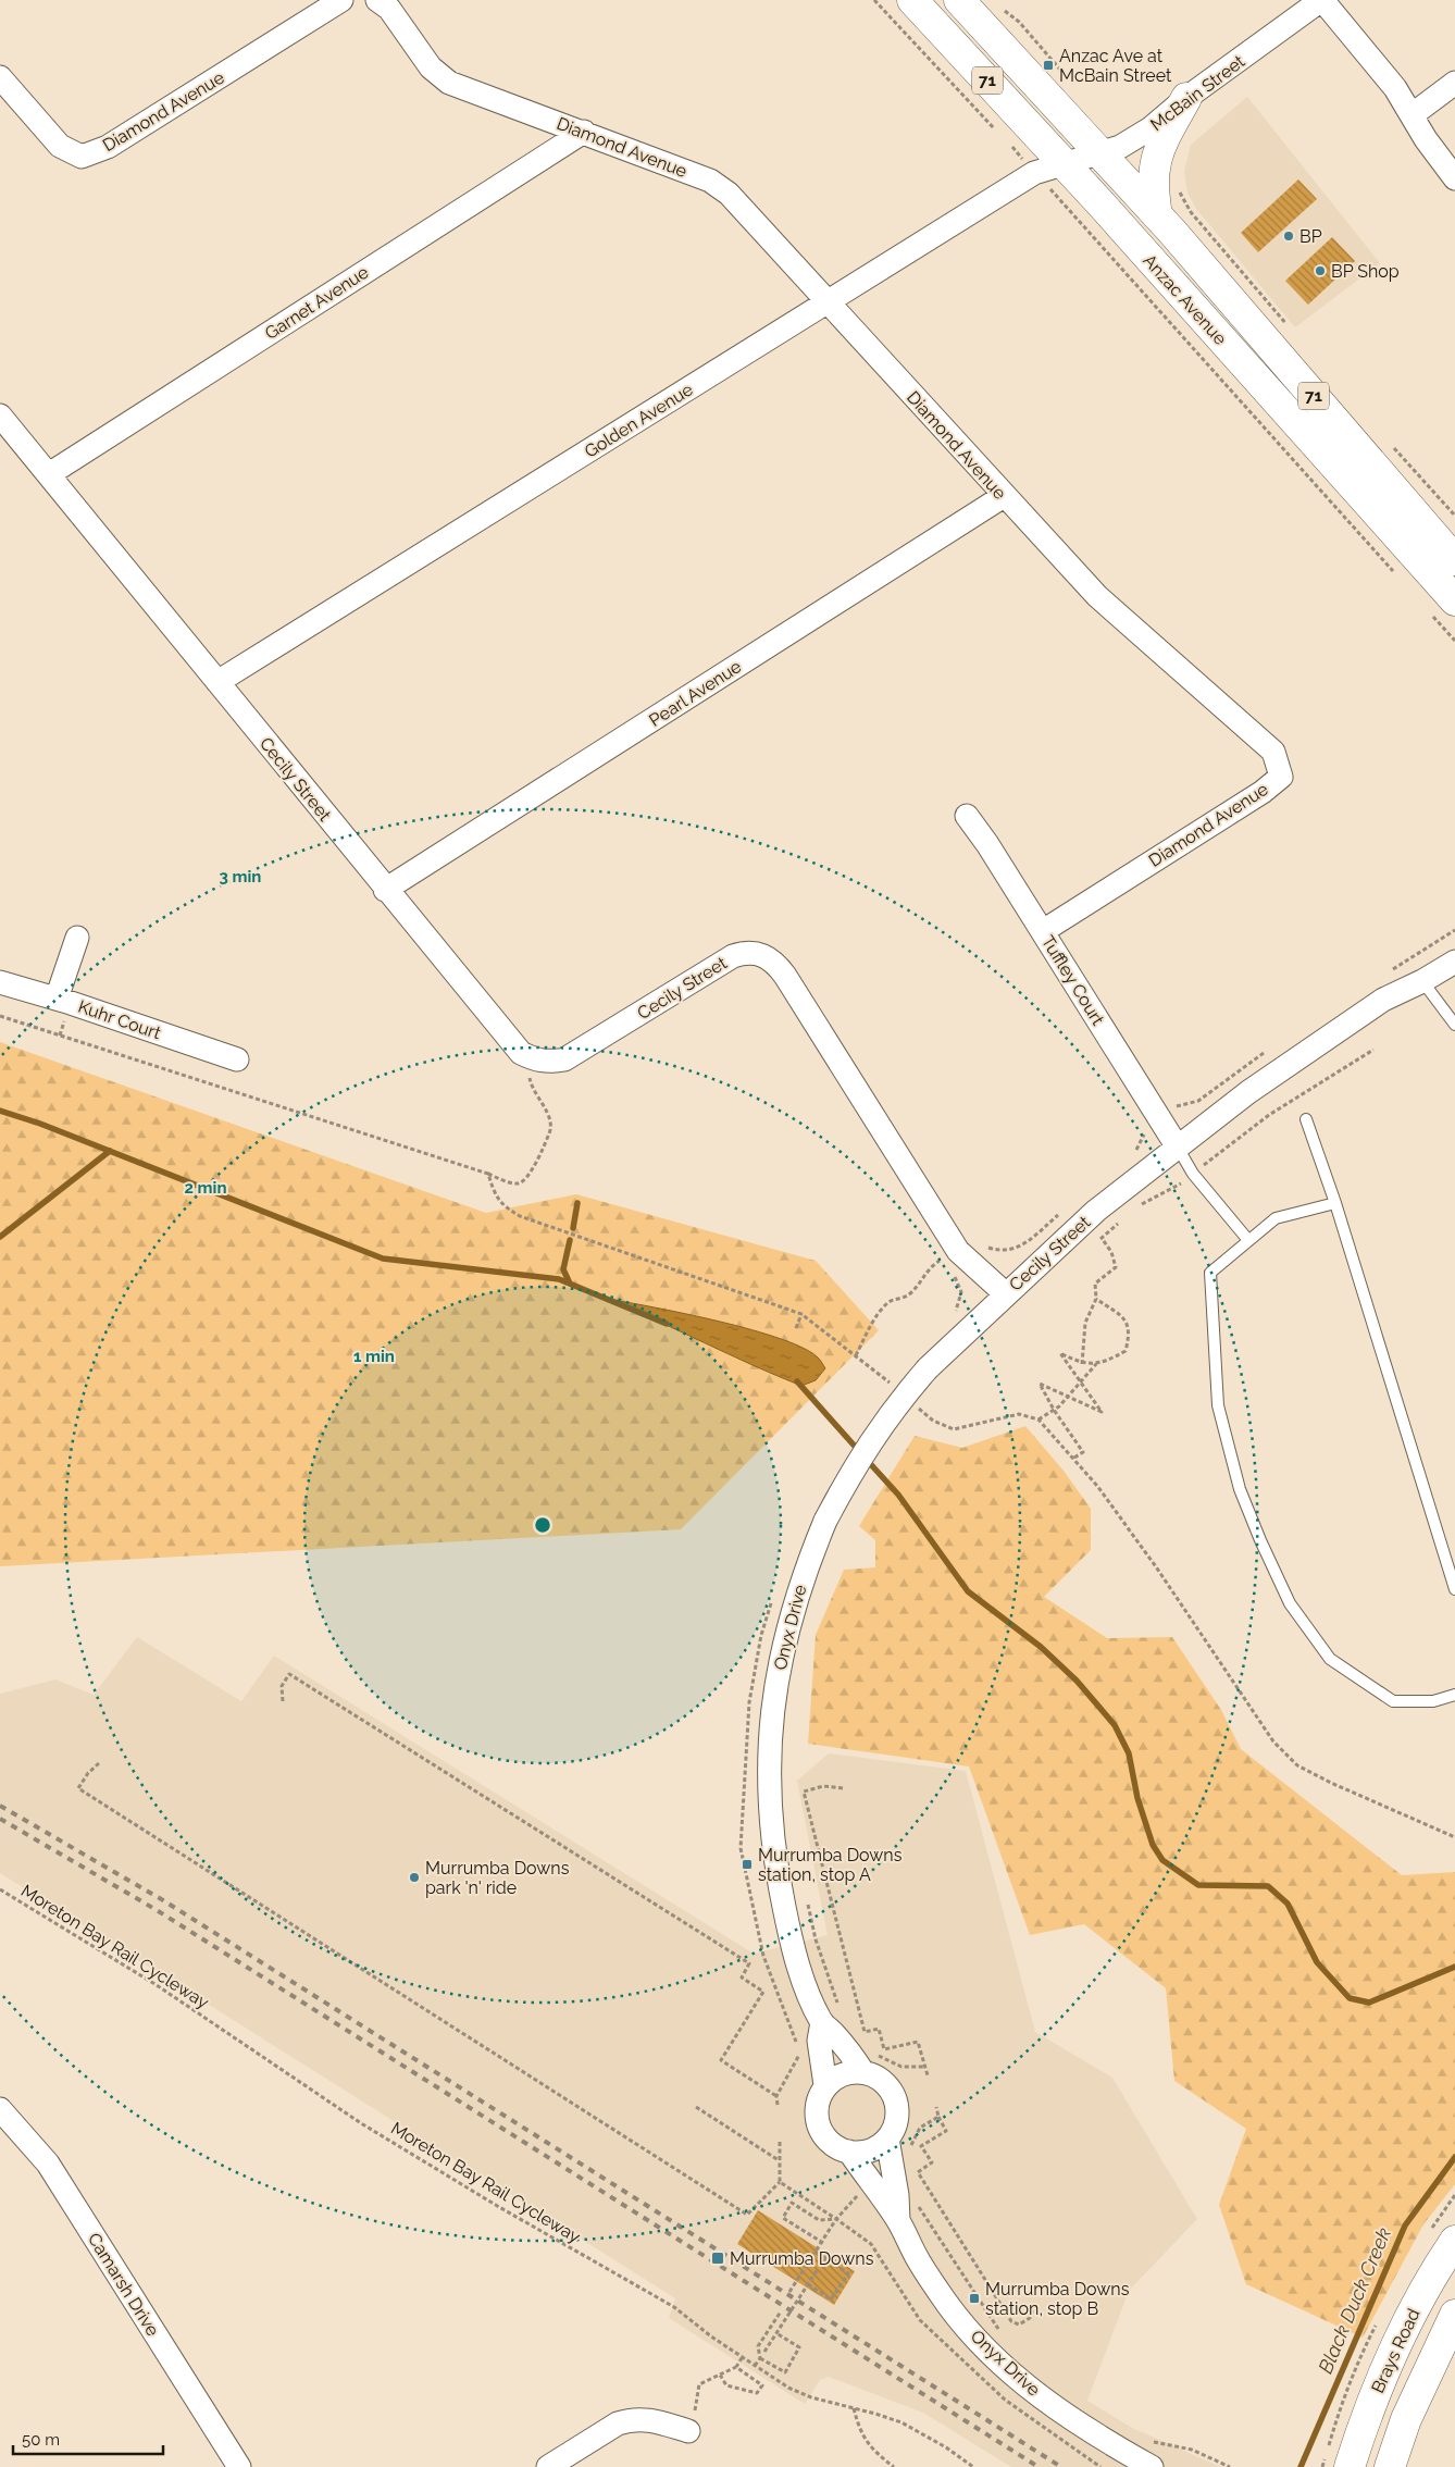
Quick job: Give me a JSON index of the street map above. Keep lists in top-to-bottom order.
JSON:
{
  "streets": {
    "main road": ["71", "Anzac Avenue", "Brays Road"],
    "street": [
      "McBain Street",
      "Diamond Avenue",
      "Garnet Avenue",
      "Golden Avenue",
      "Pearl Avenue",
      "Cecily Street",
      "Tuffley Court",
      "Kuhr Court",
      "Onyx Drive",
      "Camarsh Drive"
    ],
    "path": ["Moreton Bay Rail Cycleway"]
  },
  "crossings": [
    ["McBain Street", "Anzac Avenue"],
    ["McBain Street", "Golden Avenue"],
    ["Diamond Avenue", "Garnet Avenue"],
    ["Diamond Avenue", "Golden Avenue"],
    ["Diamond Avenue", "Pearl Avenue"],
    ["Diamond Avenue", "Tuffley Court"],
    ["Anzac Avenue", "Golden Avenue"],
    ["Garnet Avenue", "Cecily Street"],
    ["Golden Avenue", "Cecily Street"],
    ["Pearl Avenue", "Cecily Street"],
    ["Cecily Street", "Tuffley Court"],
    ["Cecily Street", "Onyx Drive"]
  ],
  "water": ["Black Duck Creek"],
  "places": {
    "transit": [
      "Anzac Ave at McBain Street",
      "Murrumba Downs station, stop A",
      "Murrumba Downs",
      "Murrumba Downs station, stop B"
    ],
    "other": ["BP", "BP Shop", "Murrumba Downs park 'n' ride"]
  },
  "scale_bar": "50 m",
  "rings": ["3 min", "2 min", "1 min"]
}
